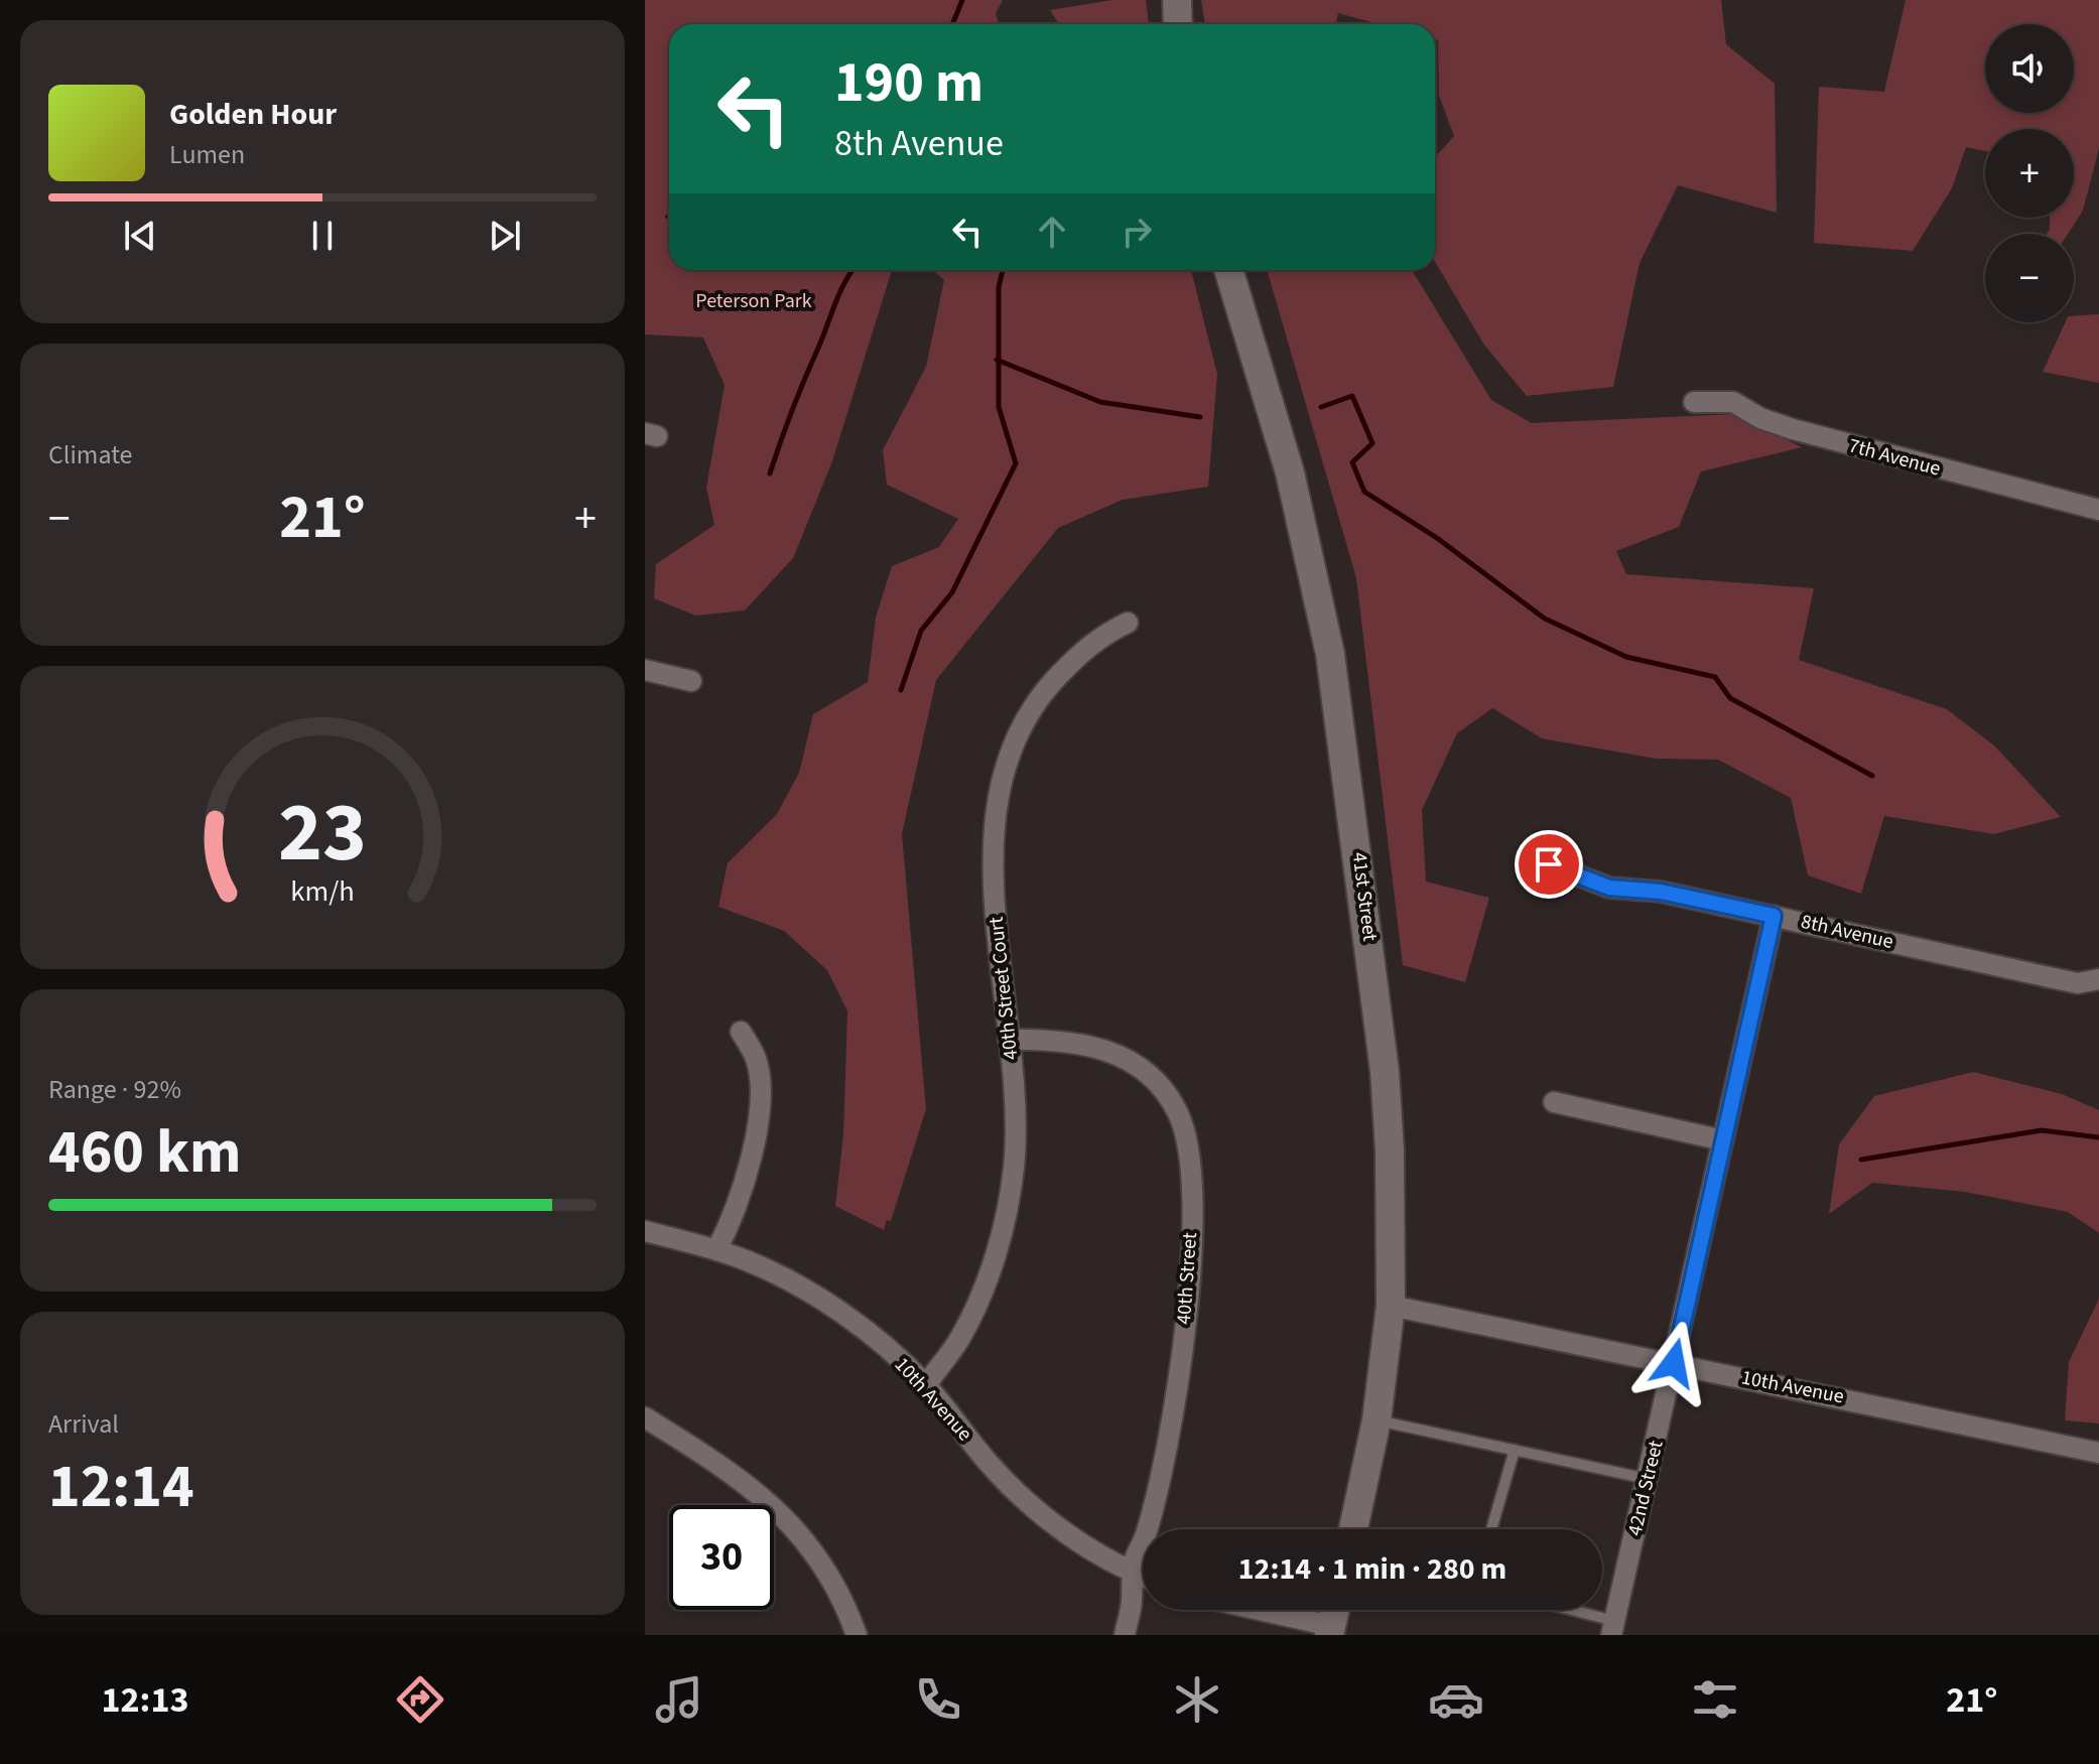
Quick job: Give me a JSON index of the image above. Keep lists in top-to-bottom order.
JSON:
{
  "streets": {
    "street": [
      "7th Avenue",
      "41st Street",
      "8th Avenue",
      "40th Street Court",
      "40th Street",
      "10th Avenue",
      "42nd Street"
    ]
  },
  "crossings": [
    ["41st Street", "10th Avenue"],
    ["8th Avenue", "42nd Street"],
    ["40th Street Court", "40th Street"],
    ["40th Street Court", "10th Avenue"],
    ["40th Street", "10th Avenue"],
    ["10th Avenue", "42nd Street"]
  ],
  "parks": ["Peterson Park"],
  "page": {
    "map_buttons": ["+", "−"],
    "turn": ["190 m", "8th Avenue"],
    "song": ["Golden Hour", "Lumen"],
    "tile": [
      "Climate",
      ["Range · 92%", "460 km"],
      ["Arrival", "12:14"]
    ],
    "heat": ["−", "21°", "+"],
    "limit": "30",
    "trip": "12:14 · 1 min · 280 m",
    "tabs": ["12:13", "21°"],
    "gauge": ["23", "km/h"]
  }
}
